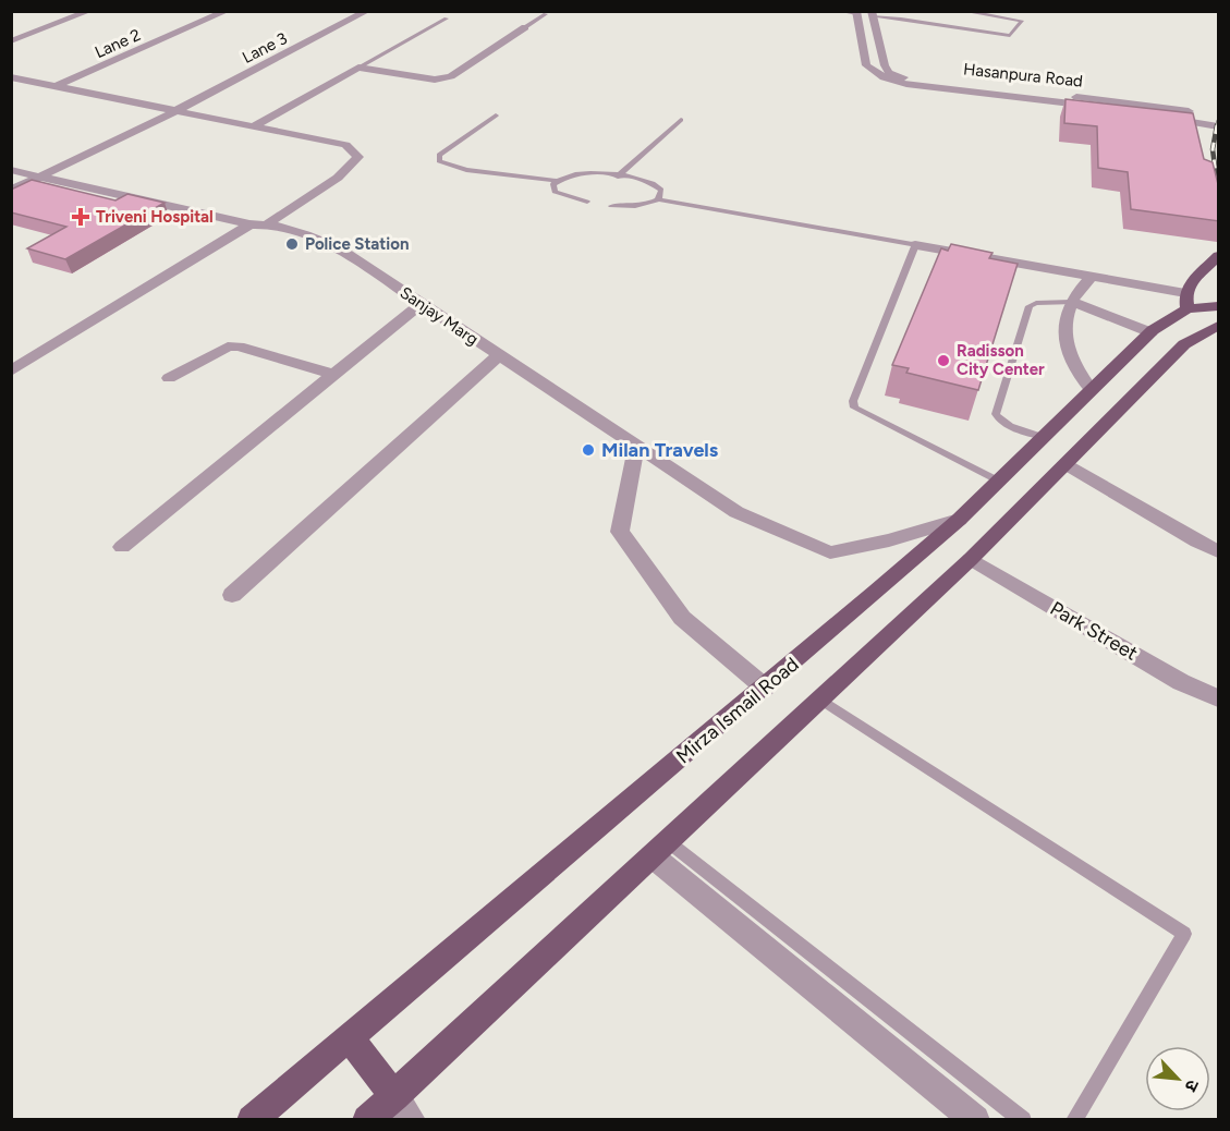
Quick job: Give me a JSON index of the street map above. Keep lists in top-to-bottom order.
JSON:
{
  "streets": {
    "main road": ["Mirza Ismail Road"],
    "street": [
      "Lane 2",
      "Lane 3",
      "Hasanpura Road",
      "Sanjay Marg",
      "Park Street"
    ]
  },
  "crossings": [
    ["Lane 3", "Sanjay Marg"],
    ["Sanjay Marg", "Mirza Ismail Road"]
  ],
  "places": {
    "health": ["Triveni Hospital"],
    "other": ["Police Station", "Radisson City Center", "Milan Travels"]
  },
  "north": "bottom right"
}
